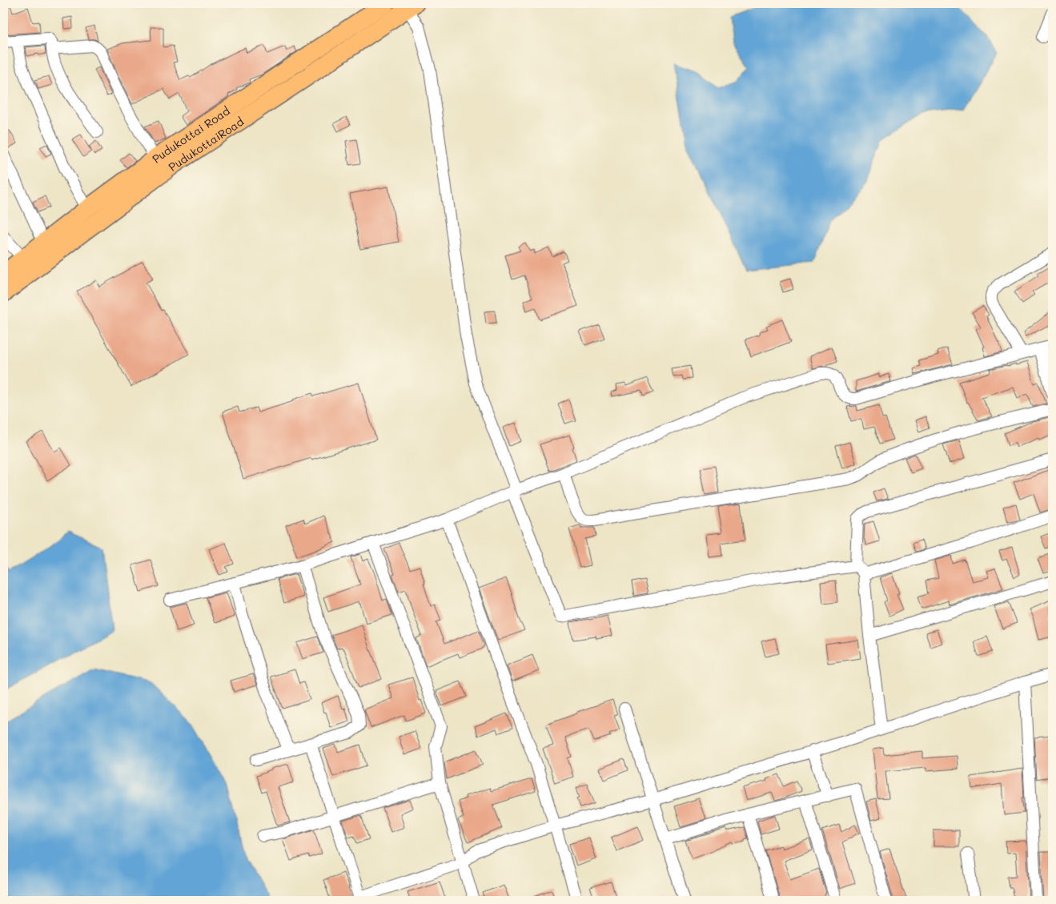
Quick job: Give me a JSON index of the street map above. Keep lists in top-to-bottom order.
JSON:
{
  "streets": {
    "highway": ["Pudukottai Road", "PudukottaiRoad"]
  }
}
